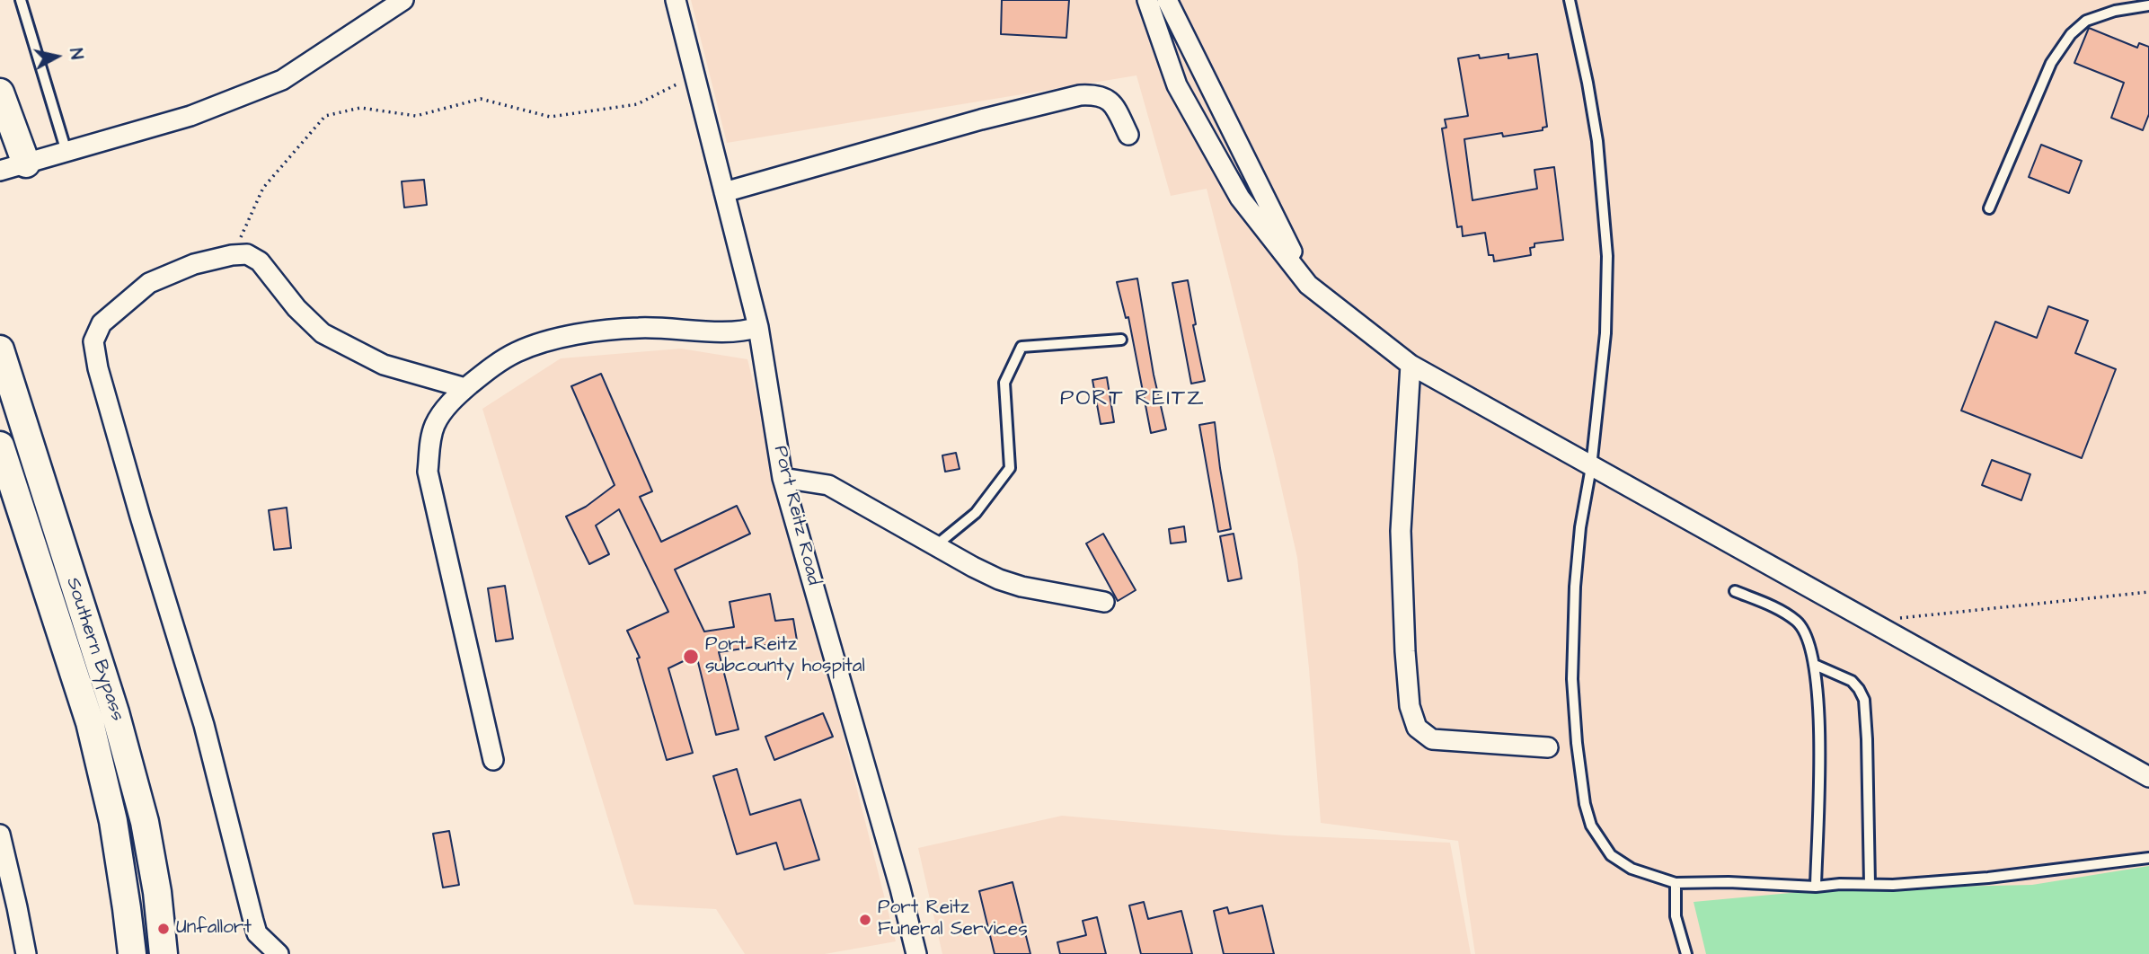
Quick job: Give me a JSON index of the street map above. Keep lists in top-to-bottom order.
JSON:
{
  "streets": {
    "main road": ["Southern Bypass"],
    "street": ["Port Reitz Road"]
  },
  "districts": ["PORT REITZ"],
  "places": ["Port Reitz subcounty hospital", "Port Reitz Funeral Services", "Unfallort"],
  "north": "right"
}
